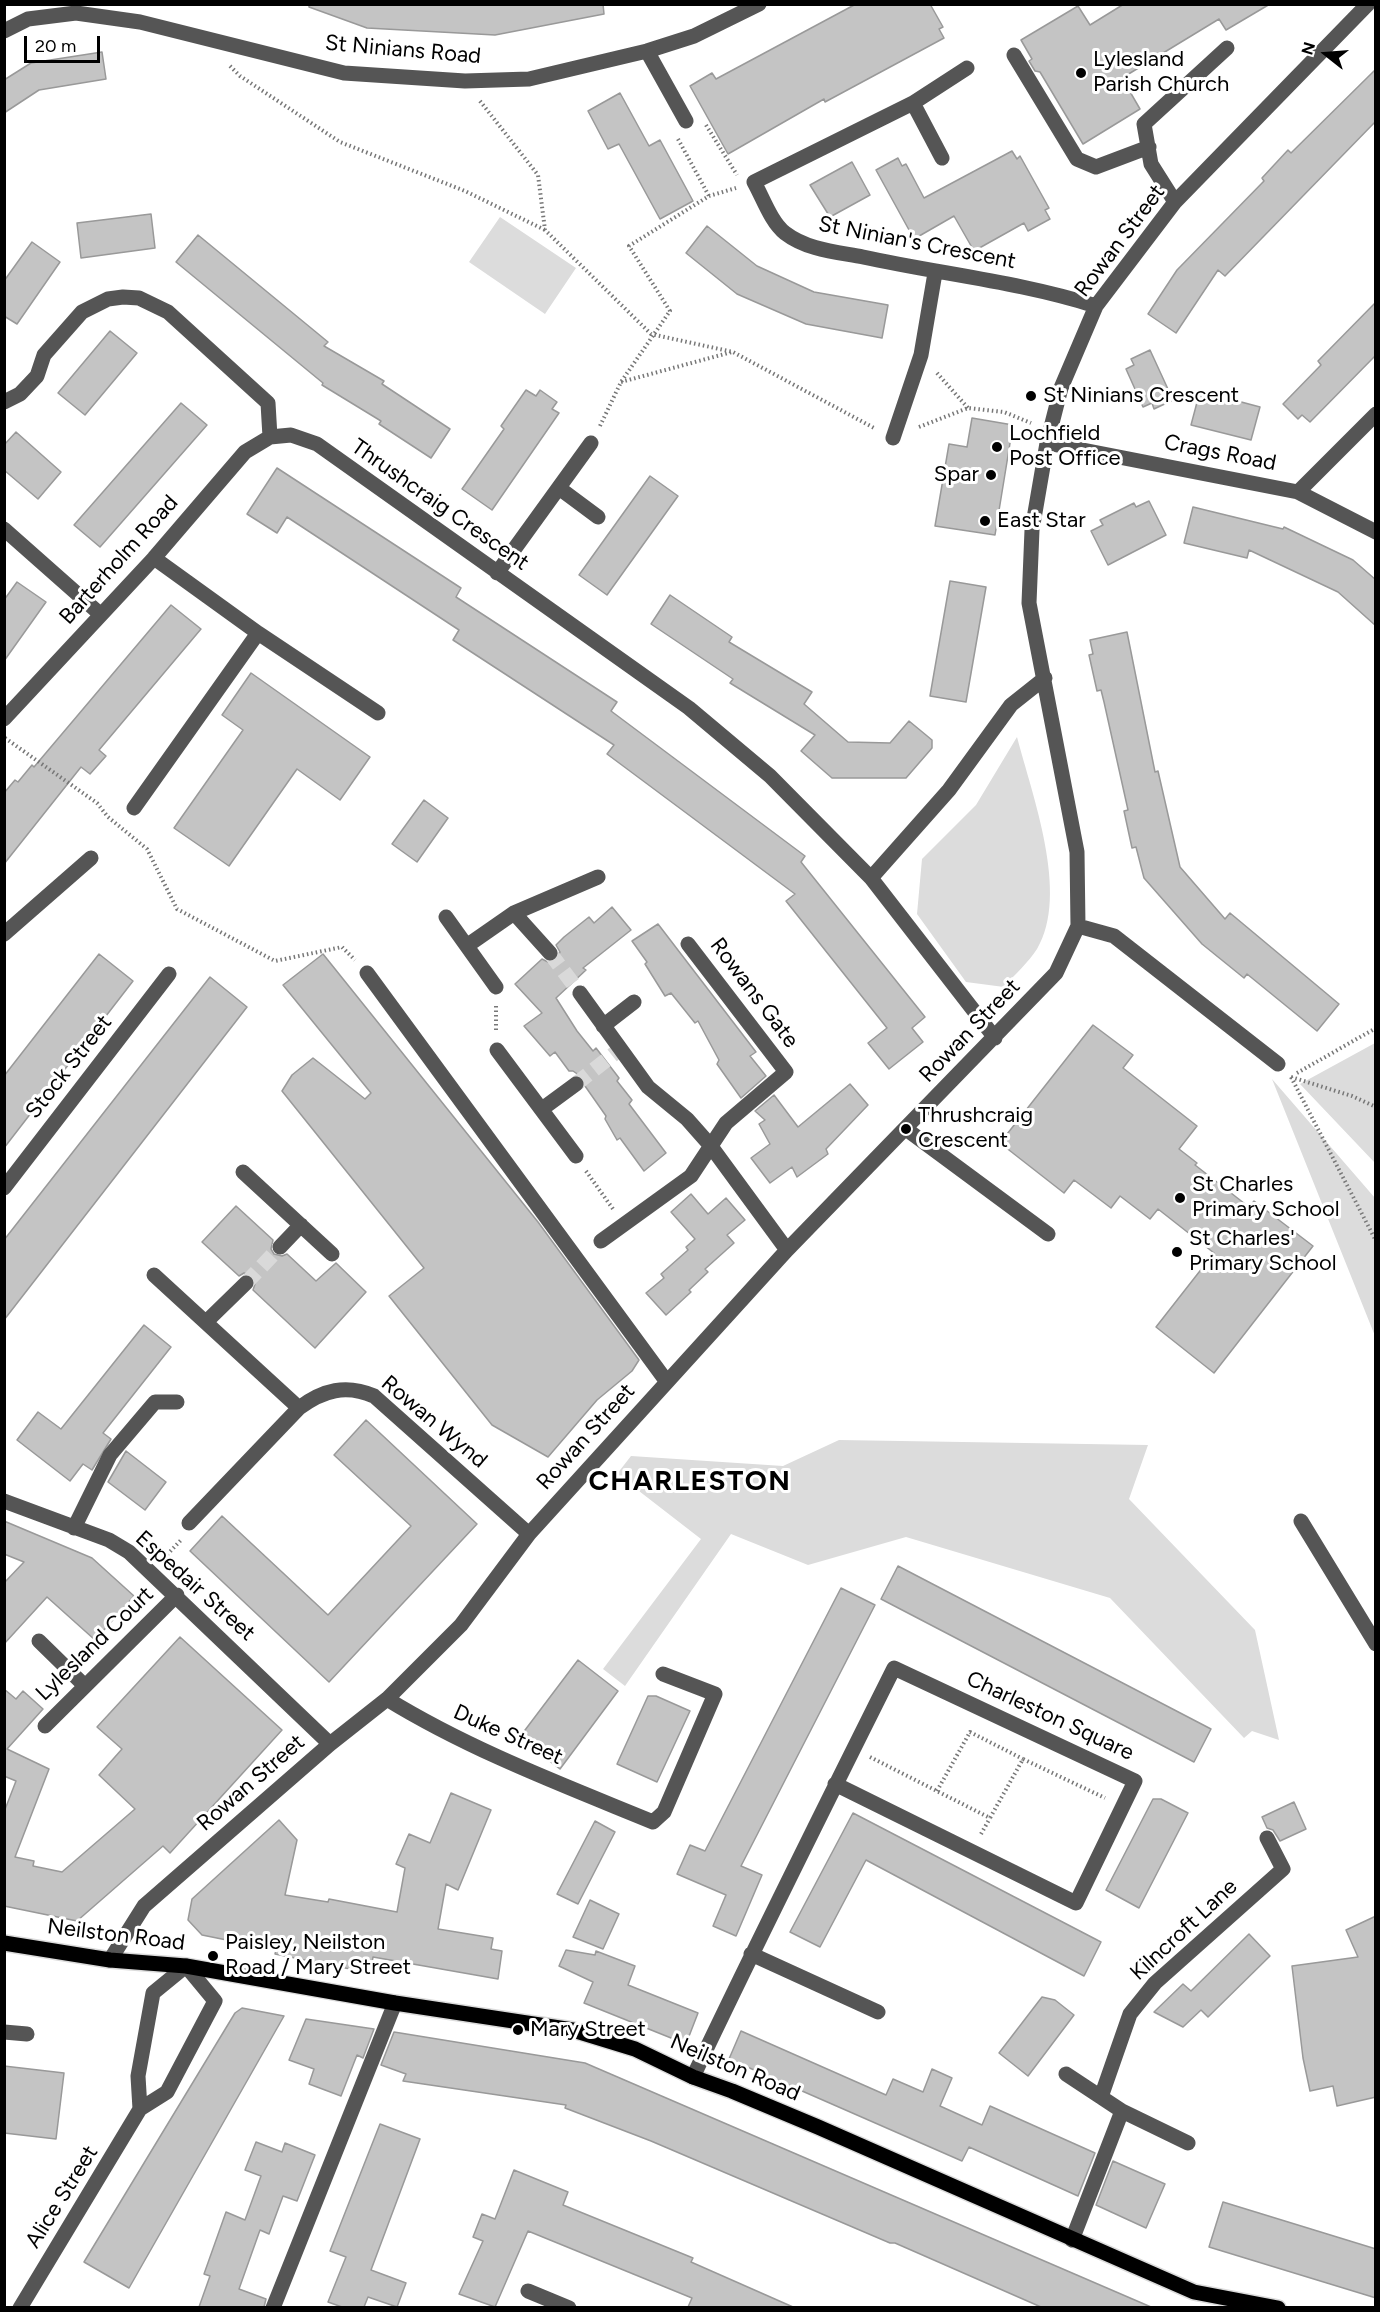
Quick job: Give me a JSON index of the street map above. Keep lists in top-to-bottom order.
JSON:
{
  "streets": {
    "main road": ["Neilston Road"],
    "street": [
      "St Ninians Road",
      "Rowan Street",
      "St Ninian's Crescent",
      "Crags Road",
      "Thrushcraig Crescent",
      "Barterholm Road",
      "Rowans Gate",
      "Stock Street",
      "Rowan Wynd",
      "Espedair Street",
      "Lylesland Court",
      "Charleston Square",
      "Duke Street",
      "Kilncroft Lane",
      "Alice Street"
    ]
  },
  "crossings": [
    ["Rowan Street", "St Ninian's Crescent"],
    ["Rowan Street", "Crags Road"],
    ["Rowan Street", "Thrushcraig Crescent"],
    ["Rowan Street", "Rowan Wynd"],
    ["Rowan Street", "Espedair Street"],
    ["Rowan Street", "Duke Street"],
    ["Rowan Street", "Neilston Road"],
    ["Thrushcraig Crescent", "Barterholm Road"],
    ["Espedair Street", "Lylesland Court"],
    ["Charleston Square", "Neilston Road"],
    ["Neilston Road", "Alice Street"]
  ],
  "districts": ["CHARLESTON"],
  "places": [
    "Lylesland Parish Church",
    "St Ninians Crescent",
    "Lochfield Post Office",
    "Spar",
    "East Star",
    "Thrushcraig Crescent",
    "St Charles Primary School",
    "St Charles' Primary School",
    "Paisley, Neilston Road / Mary Street",
    "Mary Street"
  ],
  "scale_bar": "20 m",
  "north": "left"
}
